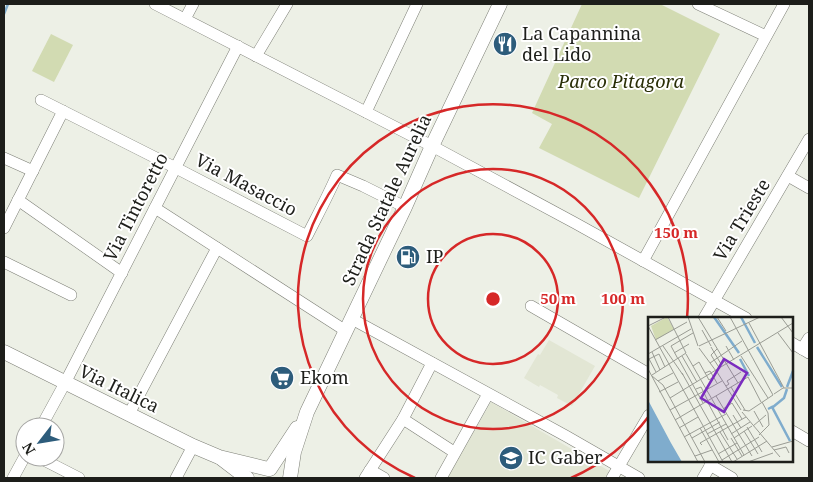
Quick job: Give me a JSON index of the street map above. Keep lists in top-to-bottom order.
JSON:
{
  "streets": {
    "main road": ["Strada Statale Aurelia", "Via Italica"],
    "street": ["Via Masaccio", "Via Tintoretto", "Via Trieste"]
  },
  "crossings": [
    ["Via Masaccio", "Strada Statale Aurelia"],
    ["Via Masaccio", "Via Tintoretto"],
    ["Strada Statale Aurelia", "Via Italica"],
    ["Via Tintoretto", "Via Italica"]
  ],
  "parks": ["Parco Pitagora"],
  "places": {
    "restaurant": ["La Capannina del Lido"],
    "fuel station": ["IP"],
    "supermarket": ["Ekom"],
    "school or university": ["IC Gaber"]
  },
  "north": "bottom left",
  "rings": ["150 m", "50 m", "100 m"]
}
